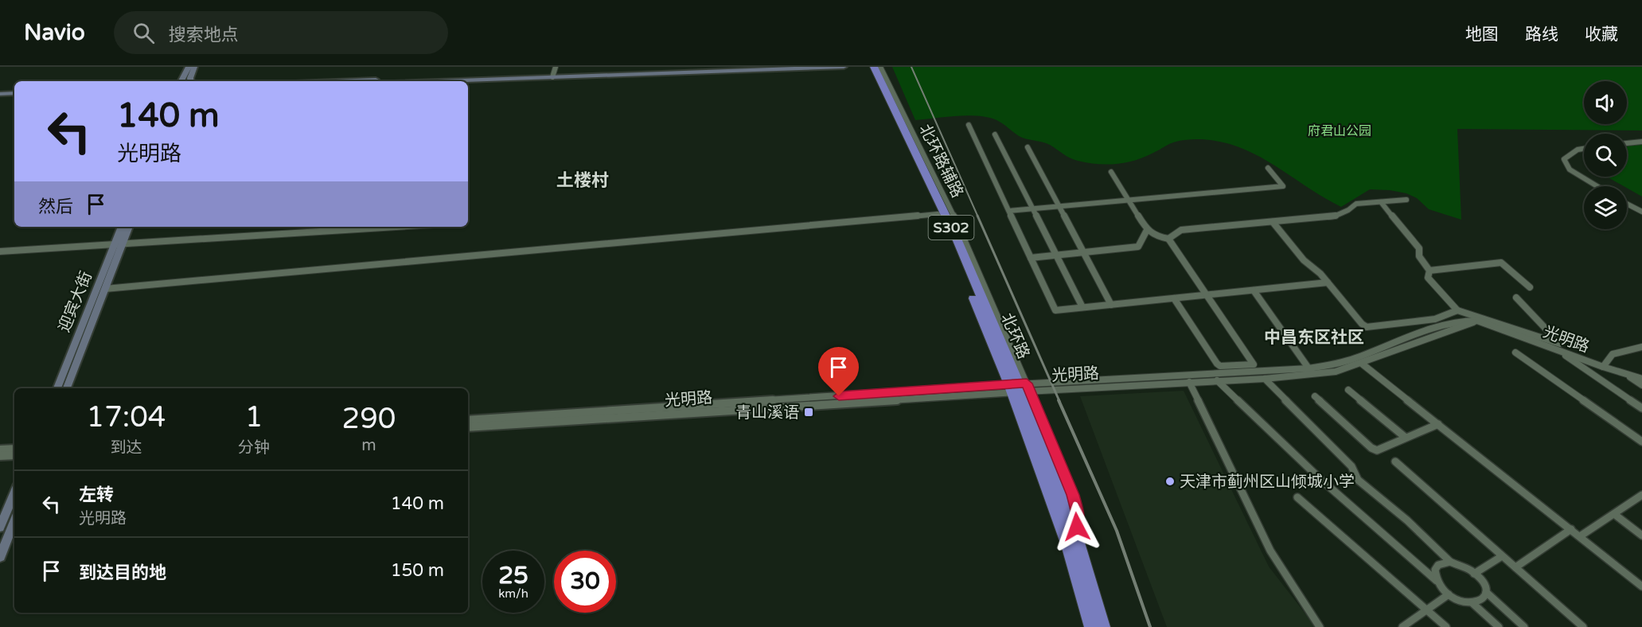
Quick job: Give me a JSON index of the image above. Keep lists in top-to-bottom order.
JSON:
{
  "streets": {
    "highway": ["S302", "北环路"],
    "main road": ["迎宾大街"],
    "street": ["北环路辅路", "光明路"]
  },
  "crossings": [
    ["北环路辅路", "北环路"],
    ["北环路辅路", "光明路"],
    ["北环路", "光明路"]
  ],
  "districts": ["土楼村", "中昌东区社区"],
  "parks": ["府君山公园"],
  "places": {
    "transit": ["青山溪语"],
    "other": ["天津市蓟州区山倾城小学"]
  },
  "page": {
    "header": "Navio",
    "search": "搜索地点",
    "nav": ["地图", "路线", "收藏"],
    "turn": ["140 m", "光明路"],
    "then": "然后",
    "eta": [
      "17:04",
      "到达",
      "1",
      "分钟",
      "290",
      "m"
    ],
    "list": [
      {
        "name": "左转",
        "note": "光明路",
        "value": "140 m"
      },
      {
        "name": "到达目的地",
        "value": "150 m"
      }
    ],
    "speed": "25 km/h",
    "limit": "30"
  }
}
